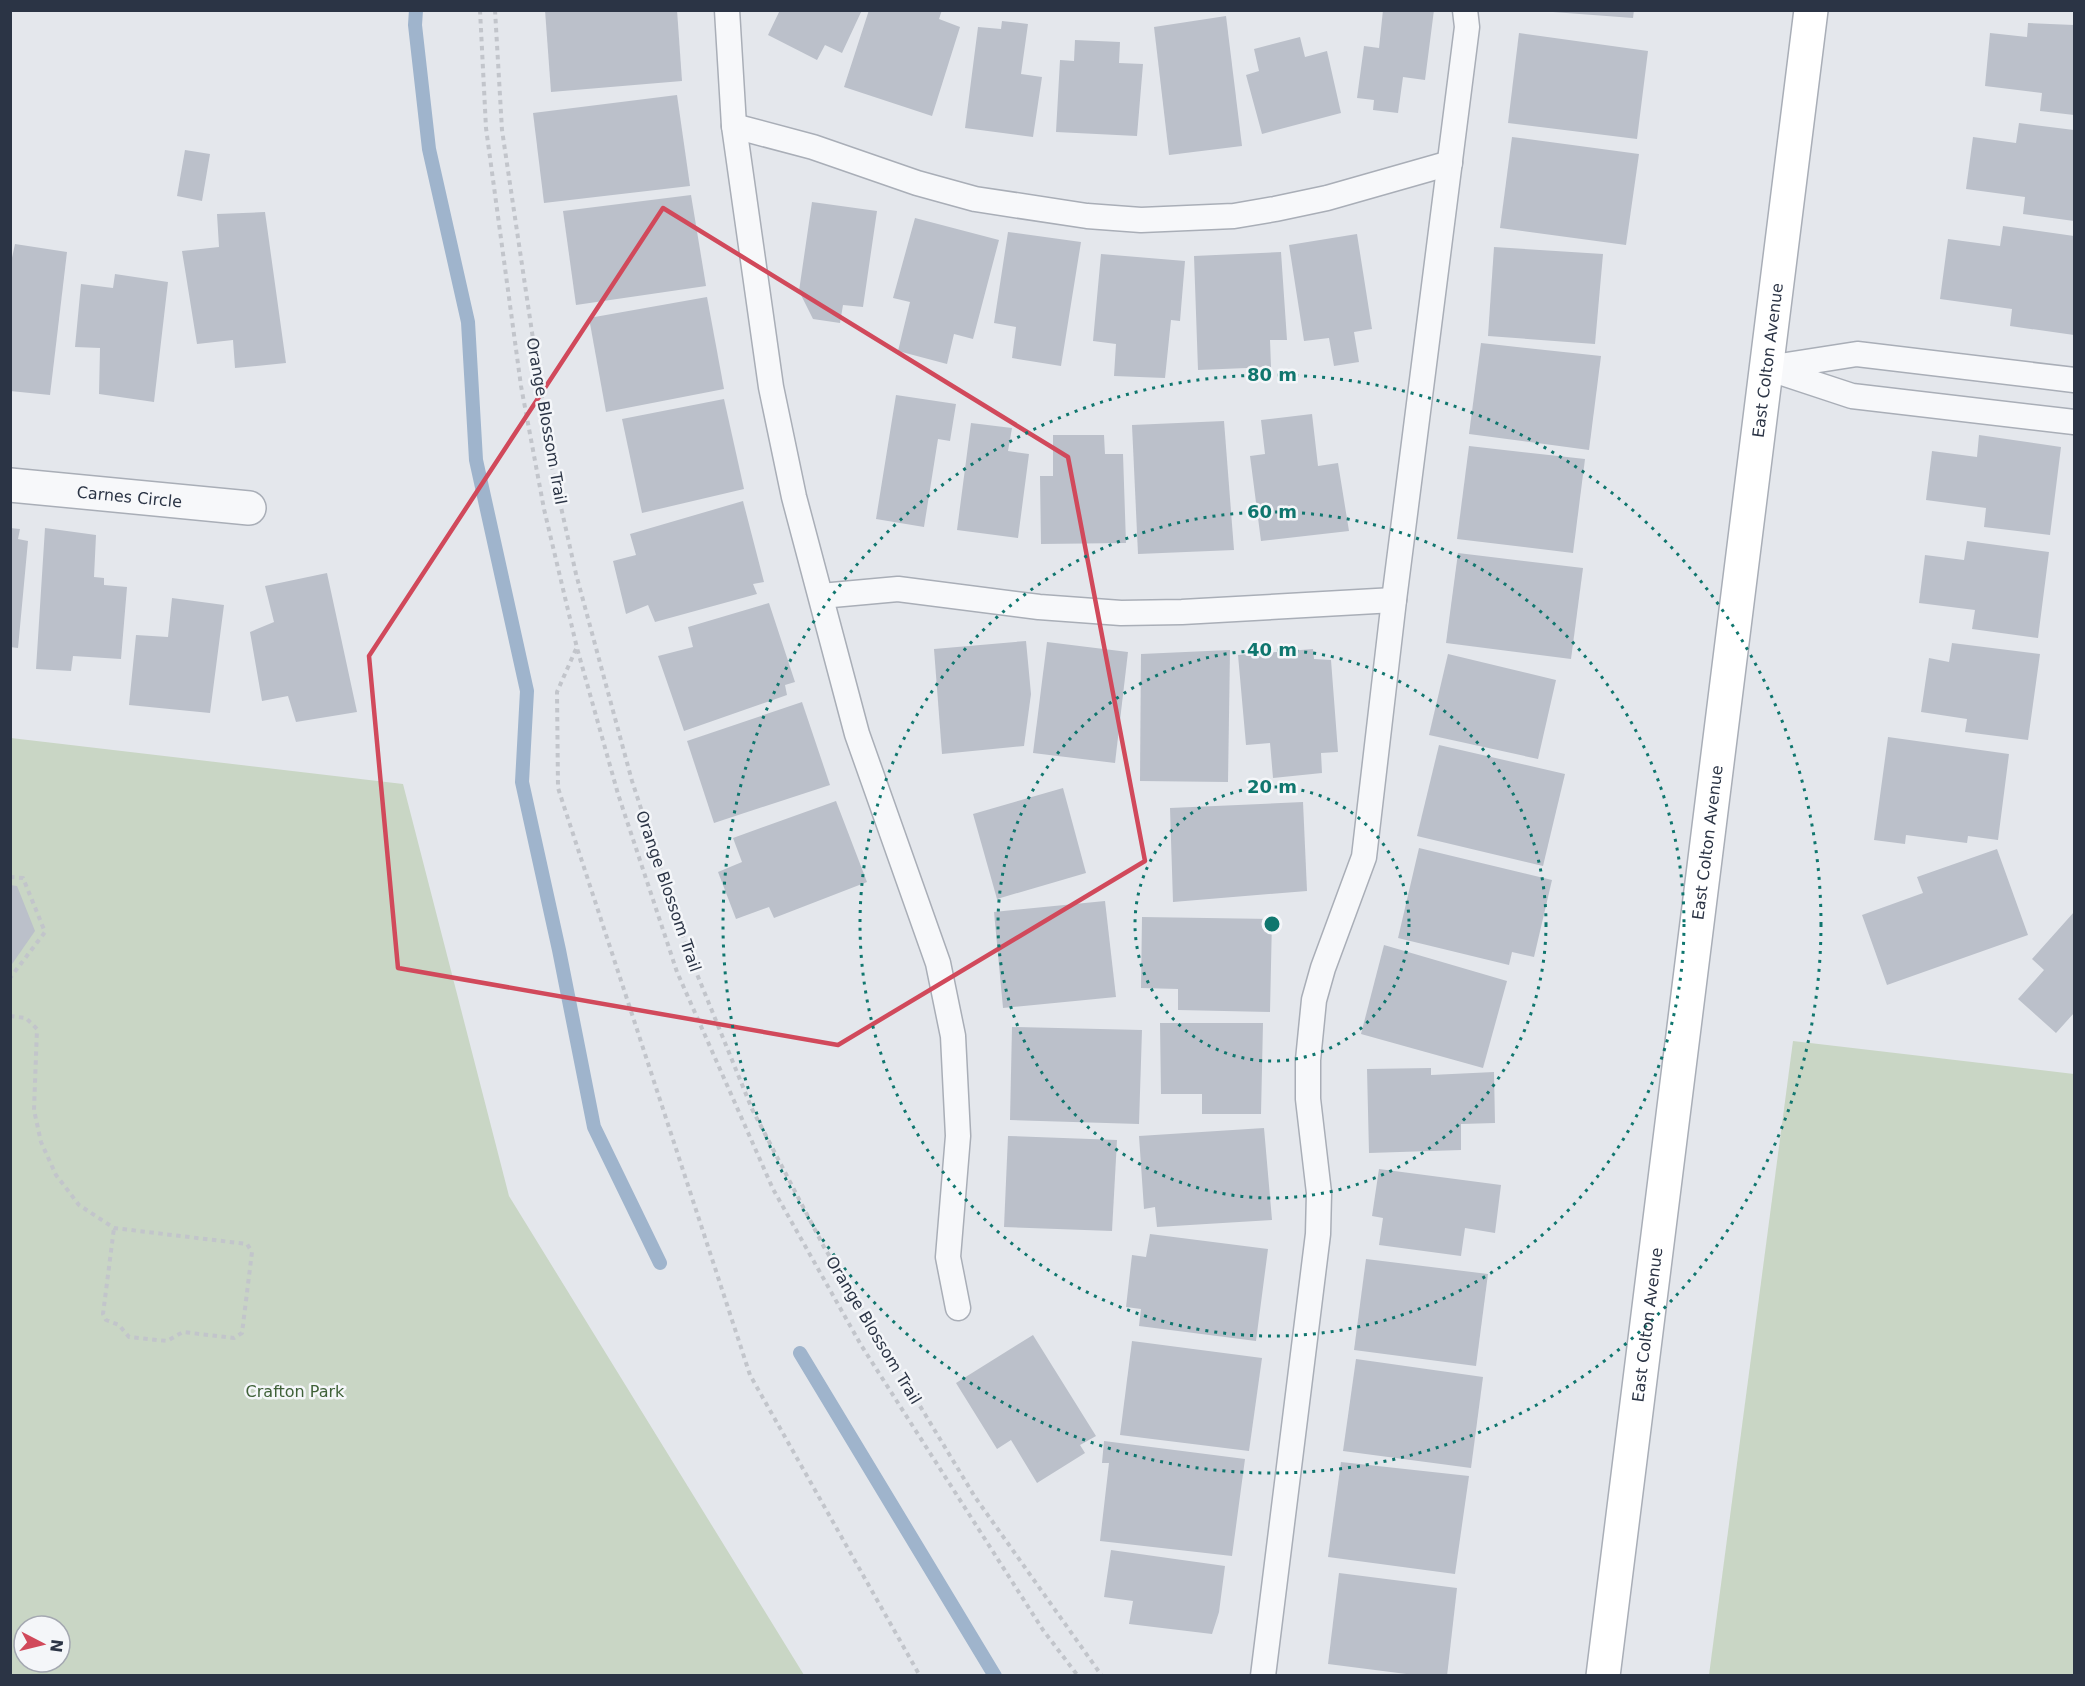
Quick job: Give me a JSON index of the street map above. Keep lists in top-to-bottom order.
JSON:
{
  "streets": {
    "street": ["East Colton Avenue", "Carnes Circle"],
    "path": ["Orange Blossom Trail"]
  },
  "parks": ["Crafton Park"],
  "north": "right",
  "rings": [
    "80 m",
    "60 m",
    "40 m",
    "20 m"
  ]
}
